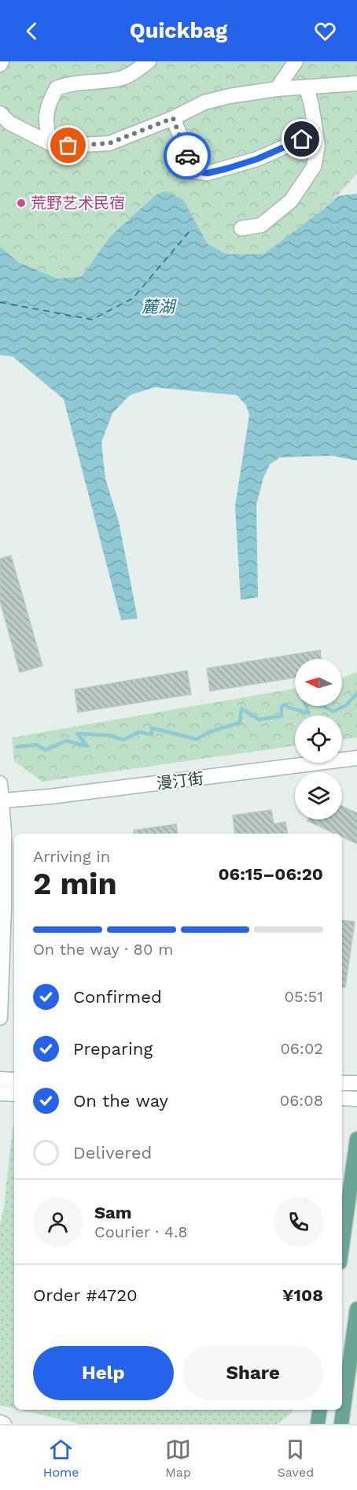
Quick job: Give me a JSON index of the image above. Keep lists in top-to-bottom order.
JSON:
{
  "streets": {
    "street": ["漫汀街"]
  },
  "water": ["麓湖"],
  "places": ["荒野艺术民宿"],
  "north": "left",
  "page": {
    "header": "Quickbag",
    "heading": ["2 min", "Arriving in", "06:15–06:20"],
    "panel": [
      "Sam",
      "Courier · 4.8",
      "Order #4720",
      "¥108"
    ],
    "bar": "On the way · 80 m",
    "list": [
      ["Confirmed", "05:51"],
      ["Preparing", "06:02"],
      ["On the way", "06:08"],
      "Delivered"
    ],
    "buttons": ["Help", "Share"],
    "tabs": ["Home", "Map", "Saved"]
  }
}
